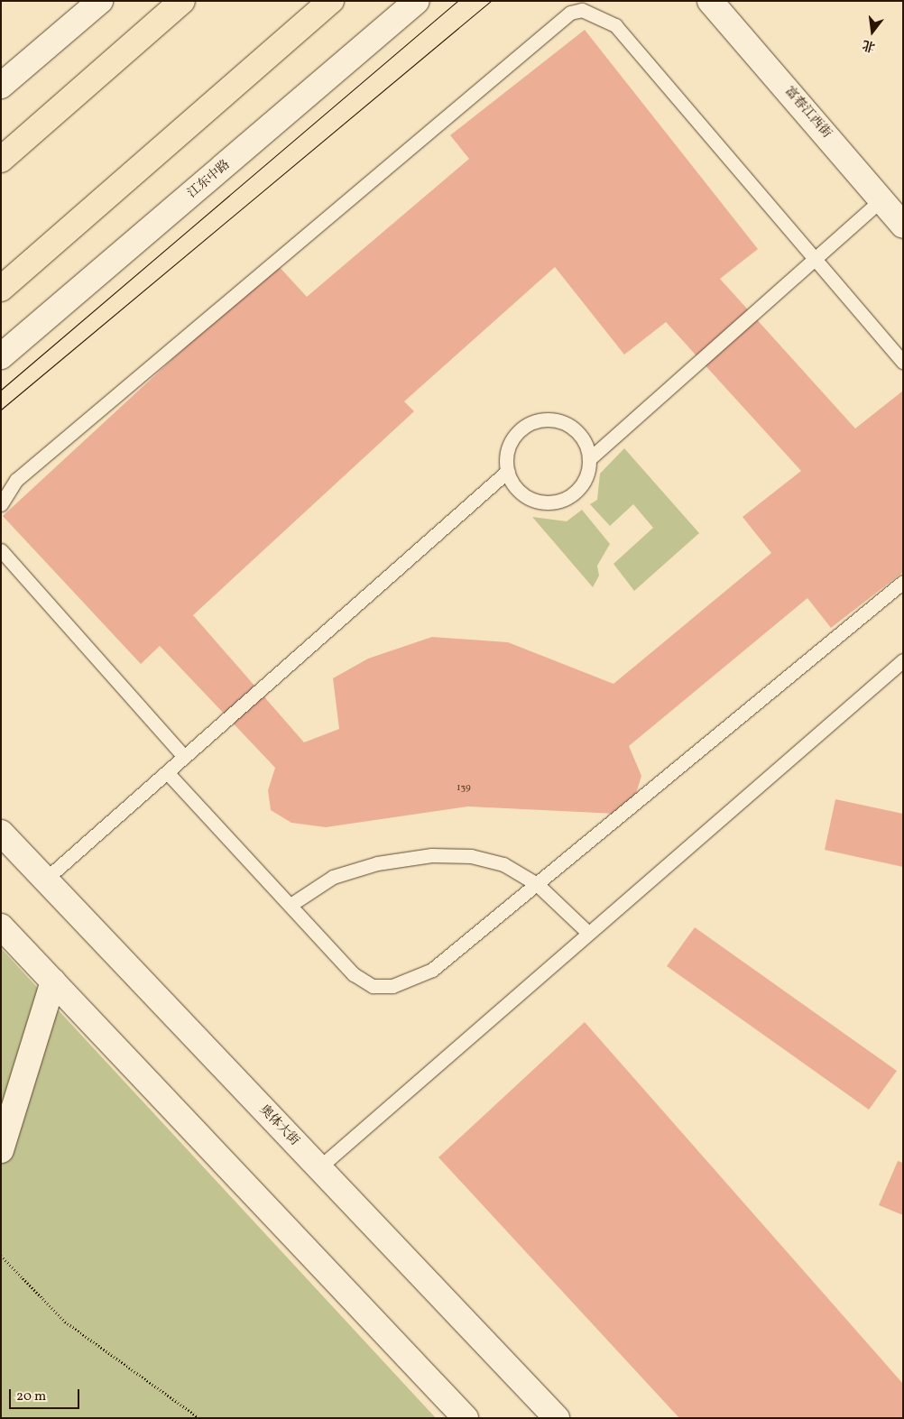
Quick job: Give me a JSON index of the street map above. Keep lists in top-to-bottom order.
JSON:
{
  "streets": {
    "main road": ["富春江西街", "江东中路", "奥体大街"]
  },
  "house_numbers": ["139"],
  "scale_bar": "20 m",
  "north": "bottom"
}
